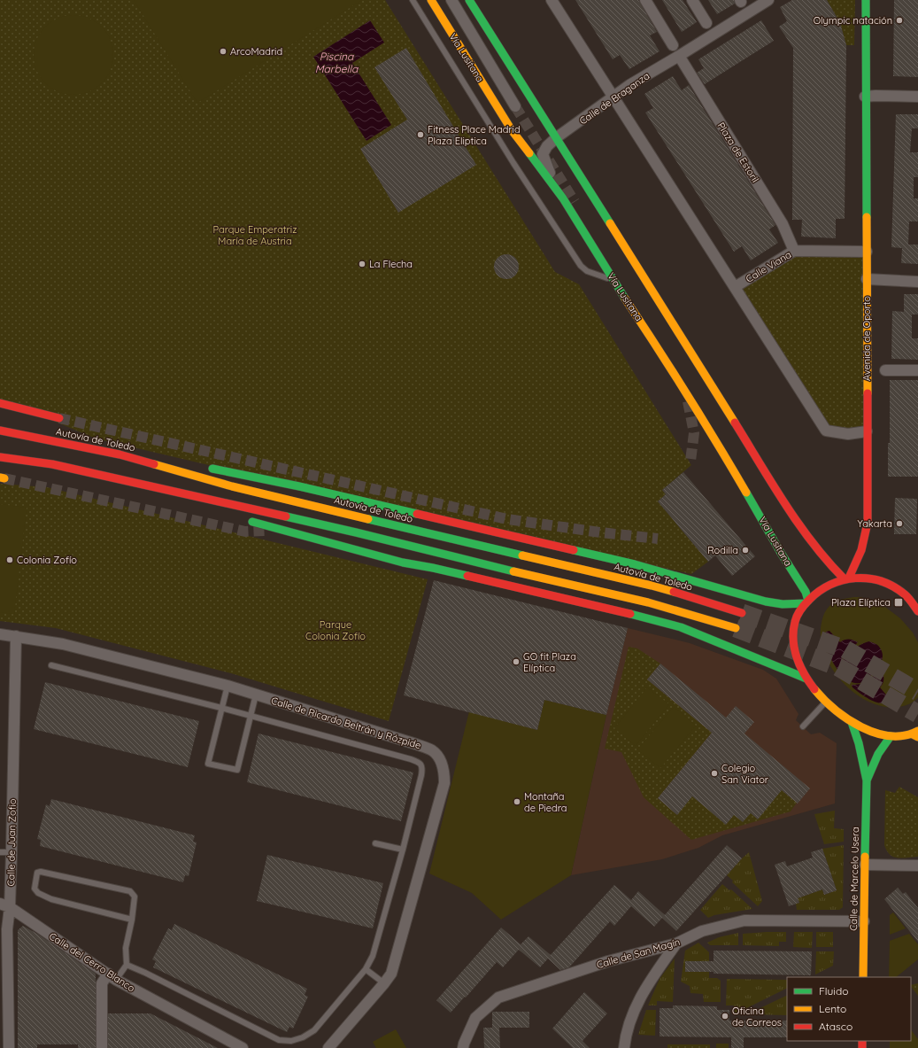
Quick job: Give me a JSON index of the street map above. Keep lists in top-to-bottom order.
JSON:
{
  "streets": {
    "main road": [
      "Vía Lusitana",
      "Avenida de Oporto",
      "Autovía de Toledo",
      "Calle de Marcelo Usera"
    ],
    "street": [
      "Calle de Braganza",
      "Plaza de Estoril",
      "Calle Viana",
      "Calle de Ricardo Beltrán y Rózpide",
      "Calle de Juan Zofio",
      "Calle de San Magín",
      "Calle del Cerro Blanco"
    ]
  },
  "crossings": [
    ["Vía Lusitana", "Calle de Braganza"],
    ["Calle de Braganza", "Plaza de Estoril"],
    ["Plaza de Estoril", "Calle Viana"],
    ["Calle Viana", "Avenida de Oporto"],
    ["Calle de Ricardo Beltrán y Rózpide", "Calle de Juan Zofio"],
    ["Calle de Juan Zofio", "Calle del Cerro Blanco"],
    ["Calle de Marcelo Usera", "Calle de San Magín"]
  ],
  "water": ["Piscina Marbella"],
  "parks": ["Parque Emperatriz María de Austria", "Parque Colonia Zofío"],
  "places": {
    "other": [
      "Olympic natación",
      "ArcoMadrid",
      "Fitness Place Madrid Plaza Eliptica",
      "La Flecha",
      "Yakarta",
      "Rodilla",
      "Colonia Zofío",
      "GO fit Plaza Elíptica",
      "Colegio San Viator",
      "Montaña de Piedra",
      "Oficina de Correos"
    ],
    "transit": ["Plaza Elíptica"]
  },
  "legend": ["Fluido", "Lento", "Atasco"]
}
